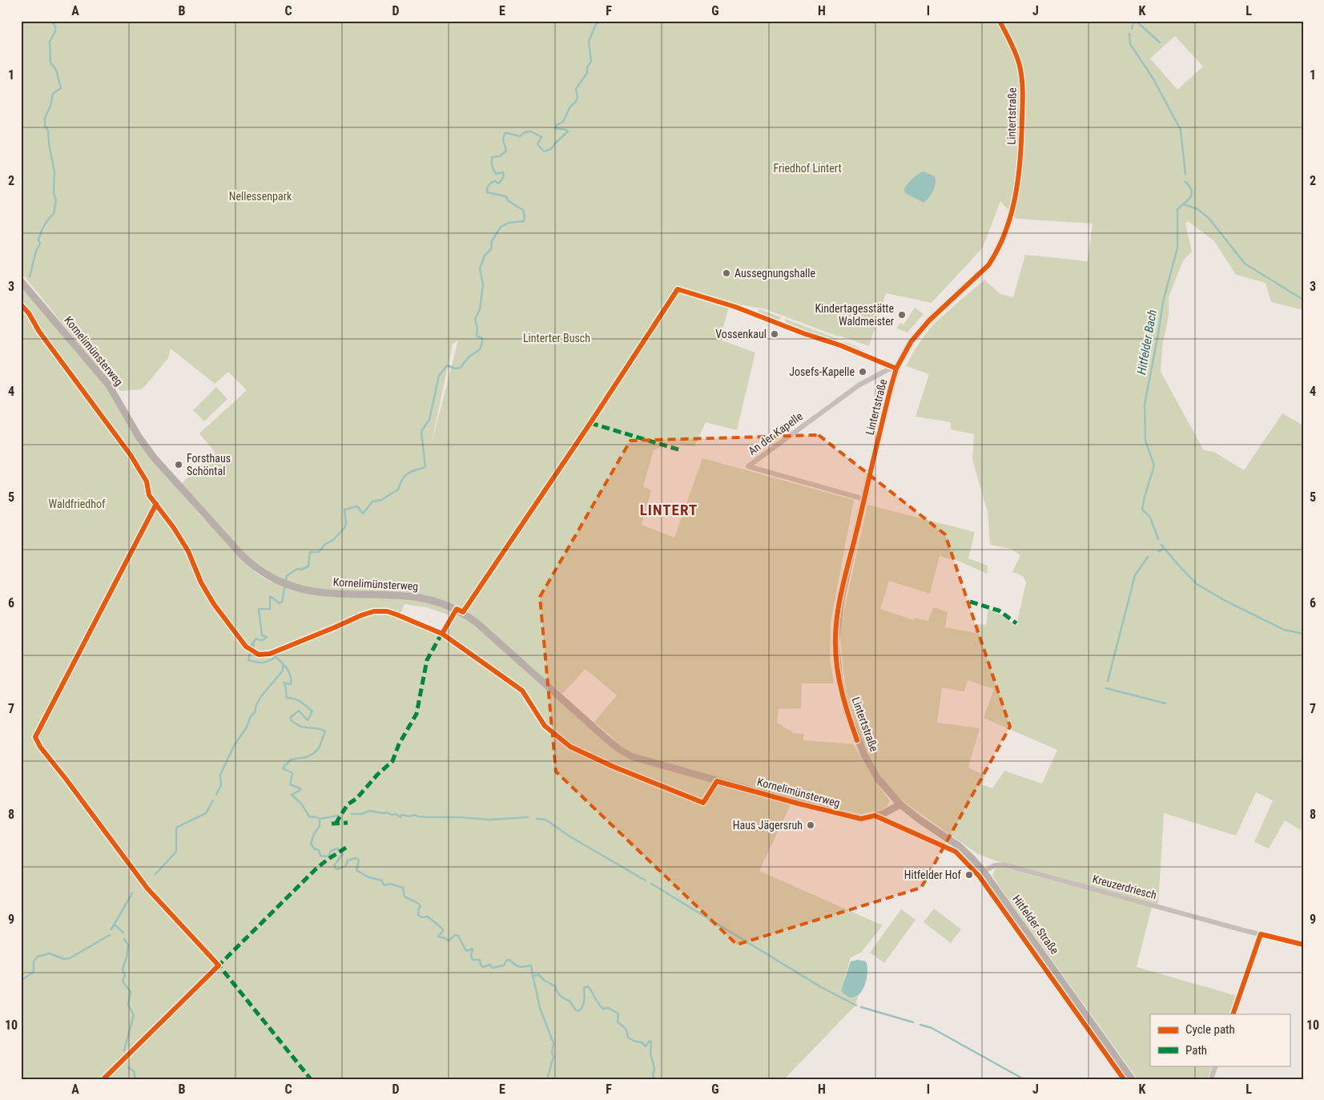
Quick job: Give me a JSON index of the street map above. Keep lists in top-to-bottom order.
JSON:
{
  "streets": {
    "main road": ["Lintertstraße", "Kornelimünsterweg", "Hitfelder Straße"],
    "street": ["An der Kapelle", "Kreuzerdriesch"]
  },
  "crossings": [
    ["Lintertstraße", "Kornelimünsterweg"],
    ["Lintertstraße", "An der Kapelle"],
    ["Lintertstraße", "Hitfelder Straße"],
    ["Kornelimünsterweg", "Hitfelder Straße"],
    ["Kreuzerdriesch", "Hitfelder Straße"]
  ],
  "districts": ["LINTERT"],
  "water": ["Hitfelder Bach"],
  "parks": [
    "Friedhof Lintert",
    "Nellessenpark",
    "Linterter Busch",
    "Waldfriedhof"
  ],
  "places": [
    "Aussegnungshalle",
    "Kindertagesstätte Waldmeister",
    "Vossenkaul",
    "Josefs-Kapelle",
    "Forsthaus Schöntal",
    "Haus Jägersruh",
    "Hitfelder Hof"
  ],
  "legend": ["Cycle path", "Path"],
  "grid": {
    "columns": [
      "A",
      "B",
      "C",
      "D",
      "E",
      "F",
      "G",
      "H",
      "I",
      "J",
      "K",
      "L"
    ],
    "rows": [
      "1",
      "2",
      "3",
      "4",
      "5",
      "6",
      "7",
      "8",
      "9",
      "10"
    ]
  }
}
